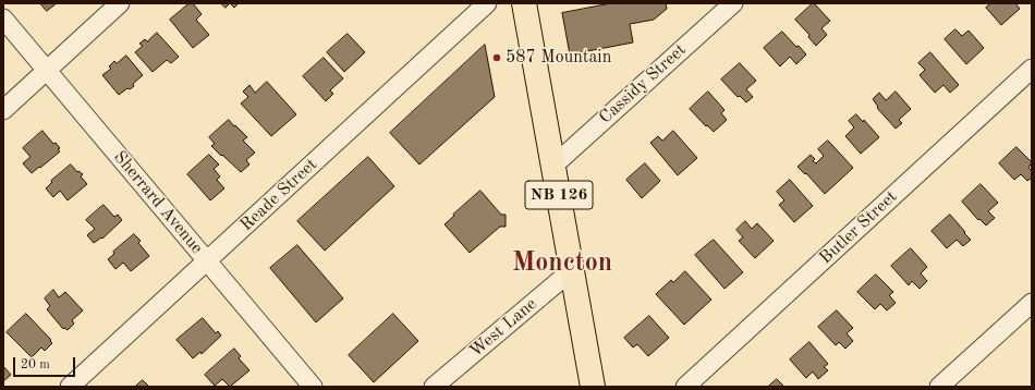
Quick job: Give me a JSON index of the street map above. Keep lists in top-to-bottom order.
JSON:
{
  "streets": {
    "main road": ["NB 126"],
    "street": [
      "Cassidy Street",
      "Reade Street",
      "Sherrard Avenue",
      "Butler Street",
      "West Lane"
    ]
  },
  "crossings": [
    ["Cassidy Street", "NB 126"],
    ["Reade Street", "Sherrard Avenue"],
    ["NB 126", "West Lane"]
  ],
  "districts": ["Moncton"],
  "places": ["587 Mountain"],
  "scale_bar": "20 m"
}
